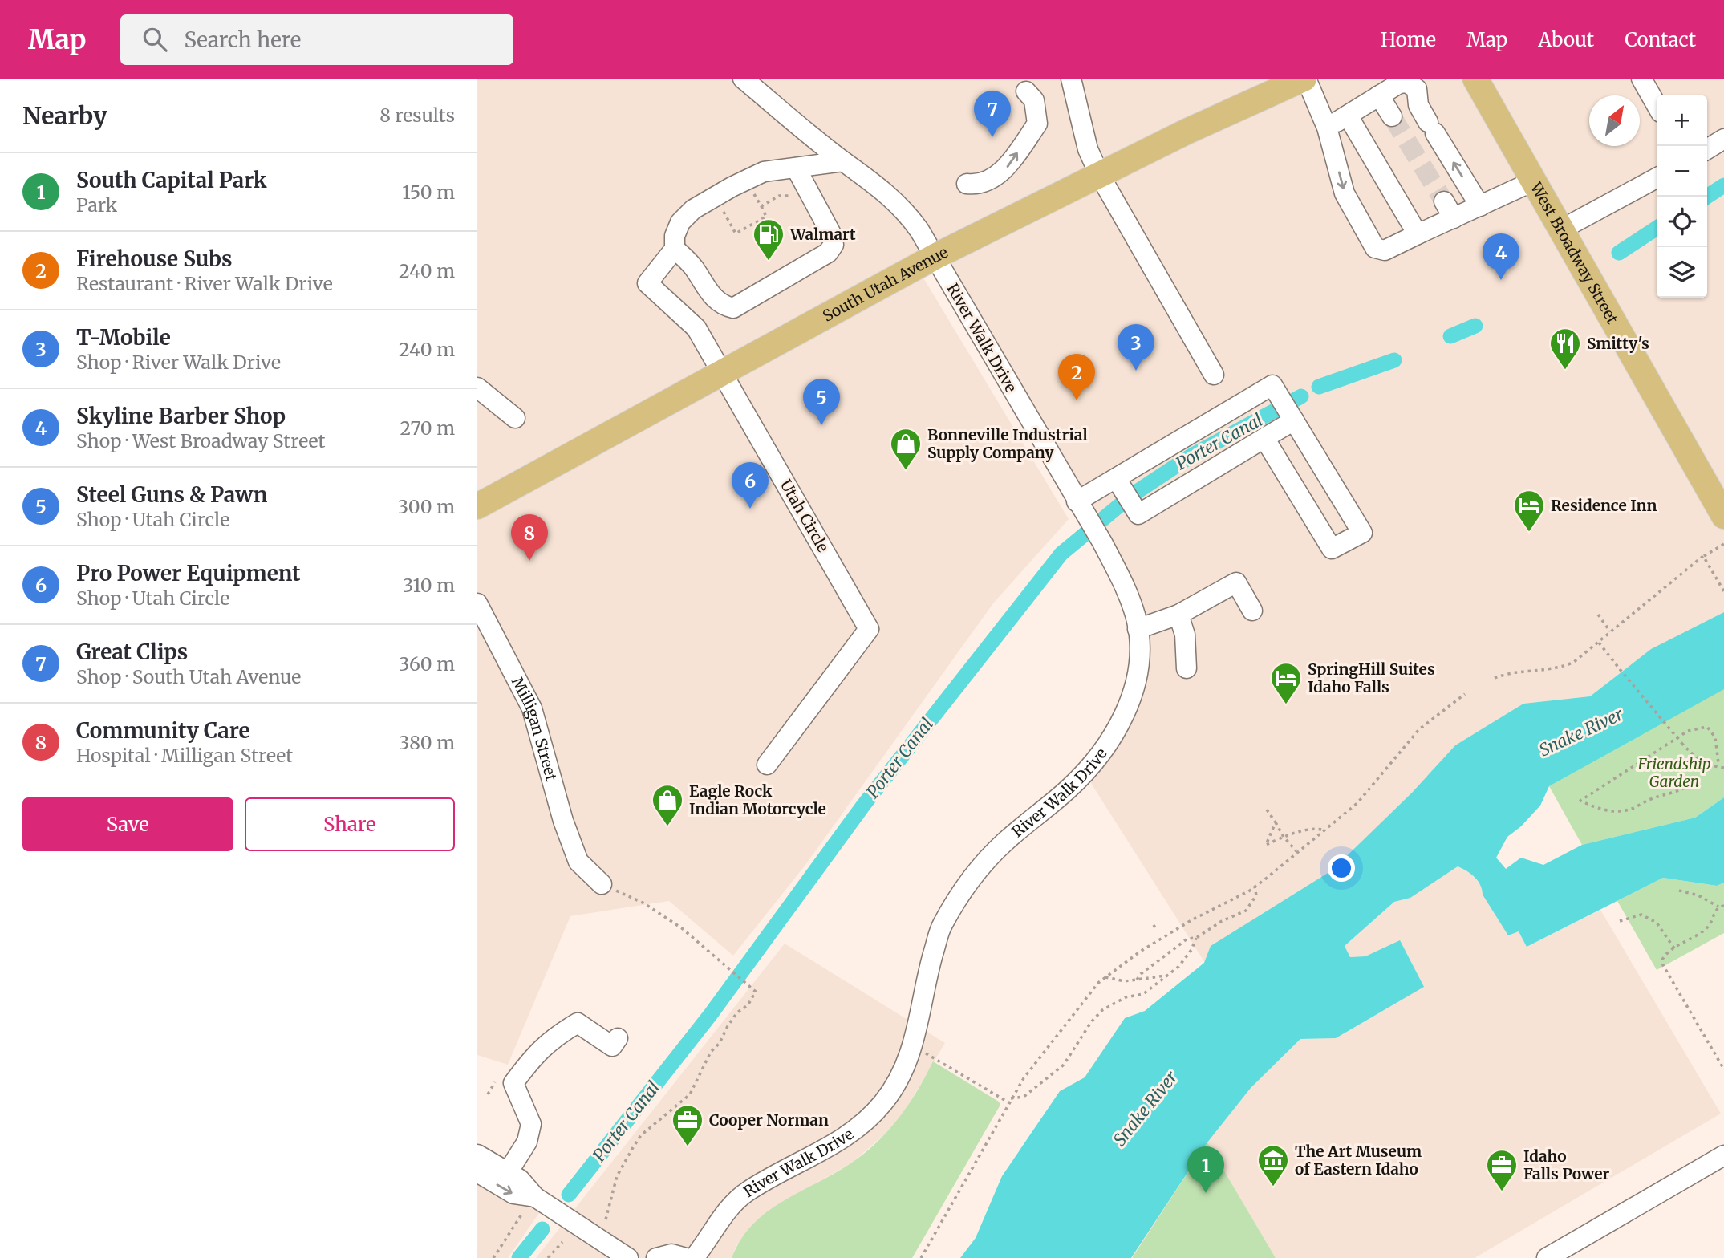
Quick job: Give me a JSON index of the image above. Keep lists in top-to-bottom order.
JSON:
{
  "streets": {
    "main road": ["West Broadway Street", "South Utah Avenue"],
    "street": ["River Walk Drive", "Utah Circle", "Milligan Street"]
  },
  "crossings": [
    ["South Utah Avenue", "River Walk Drive"],
    ["South Utah Avenue", "Utah Circle"]
  ],
  "water": ["Porter Canal", "Snake River"],
  "parks": ["Friendship Garden"],
  "places": {
    "fuel station": ["Walmart"],
    "restaurant": ["Smitty's"],
    "shop": ["Bonneville Industrial Supply Company", "Eagle Rock Indian Motorcycle"],
    "hotel": ["Residence Inn", "SpringHill Suites Idaho Falls"],
    "office": ["Cooper Norman", "Idaho Falls Power"],
    "museum": ["The Art Museum of Eastern Idaho"]
  },
  "north": "top right",
  "page": {
    "header": "Map",
    "search": "Search here",
    "nav": [
      "Home",
      "Map",
      "About",
      "Contact"
    ],
    "heading": ["Nearby", "8 results"],
    "pins": [
      "7",
      "4",
      "3",
      "2",
      "5",
      "6",
      "8",
      "1"
    ],
    "map_buttons": ["+", "−"],
    "list": [
      {
        "mark": "1",
        "name": "South Capital Park",
        "note": "Park",
        "value": "150 m"
      },
      {
        "mark": "2",
        "name": "Firehouse Subs",
        "note": "Restaurant · River Walk Drive",
        "value": "240 m"
      },
      {
        "mark": "3",
        "name": "T-Mobile",
        "note": "Shop · River Walk Drive",
        "value": "240 m"
      },
      {
        "mark": "4",
        "name": "Skyline Barber Shop",
        "note": "Shop · West Broadway Street",
        "value": "270 m"
      },
      {
        "mark": "5",
        "name": "Steel Guns & Pawn",
        "note": "Shop · Utah Circle",
        "value": "300 m"
      },
      {
        "mark": "6",
        "name": "Pro Power Equipment",
        "note": "Shop · Utah Circle",
        "value": "310 m"
      },
      {
        "mark": "7",
        "name": "Great Clips",
        "note": "Shop · South Utah Avenue",
        "value": "360 m"
      },
      {
        "mark": "8",
        "name": "Community Care",
        "note": "Hospital · Milligan Street",
        "value": "380 m"
      }
    ],
    "buttons": ["Save", "Share"]
  }
}
